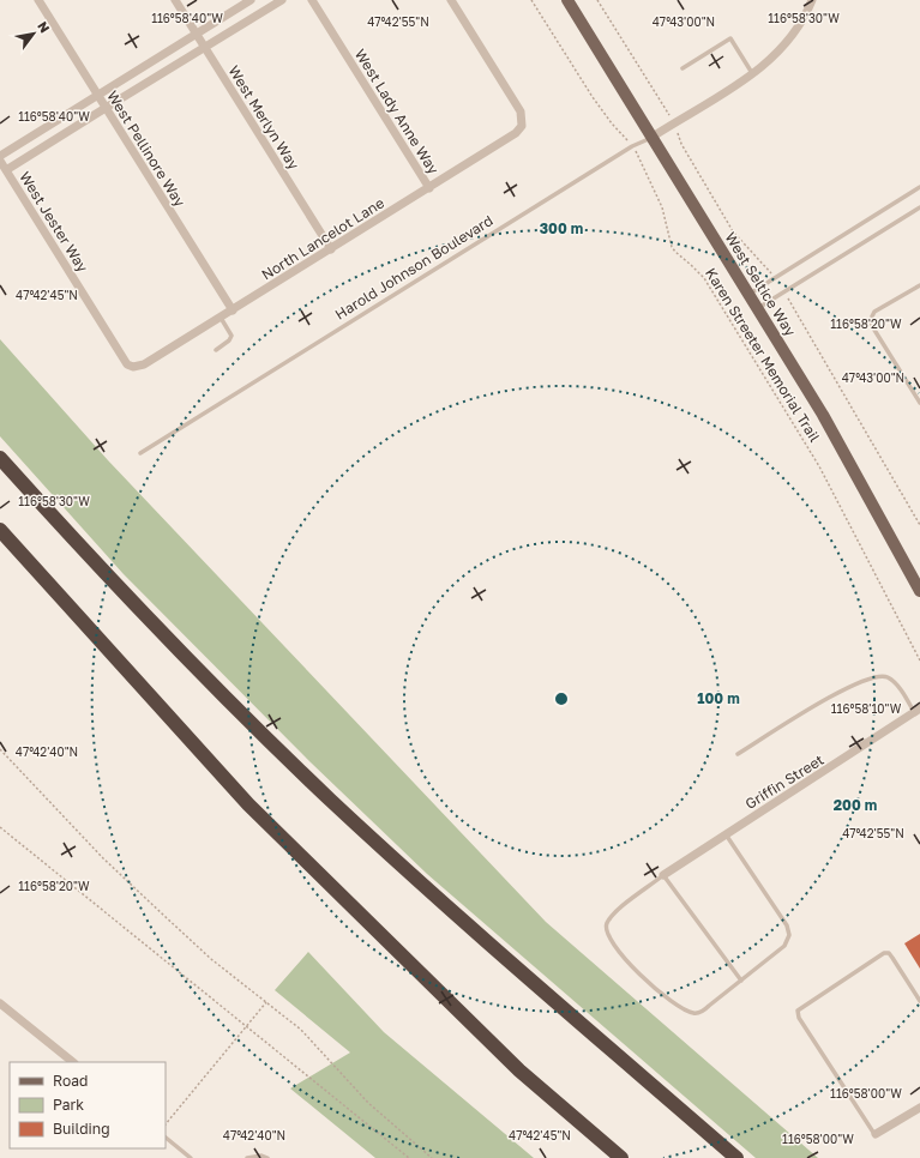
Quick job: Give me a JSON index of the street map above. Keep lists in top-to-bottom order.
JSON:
{
  "streets": {
    "main road": ["West Seltice Way"],
    "street": [
      "West Lady Anne Way",
      "West Merlyn Way",
      "West Pellinore Way",
      "West Jester Way",
      "North Lancelot Lane",
      "Griffin Street"
    ],
    "lane": ["Harold Johnson Boulevard"],
    "path": ["Karen Streeter Memorial Trail"]
  },
  "crossings": [
    ["West Lady Anne Way", "North Lancelot Lane"],
    ["West Merlyn Way", "North Lancelot Lane"],
    ["West Pellinore Way", "North Lancelot Lane"],
    ["West Jester Way", "North Lancelot Lane"],
    ["Harold Johnson Boulevard", "West Seltice Way"],
    ["Harold Johnson Boulevard", "Karen Streeter Memorial Trail"]
  ],
  "legend": ["Road", "Park", "Building"],
  "north": "top right",
  "coordinates": [
    "116°58'30\"W",
    "116°58'40\"W",
    "47°42'55\"N",
    "47°43'00\"N",
    "47°42'45\"N",
    "116°58'20\"W",
    "116°58'10\"W",
    "47°42'40\"N",
    "116°58'00\"W"
  ],
  "rings": ["300 m", "100 m", "200 m"]
}
